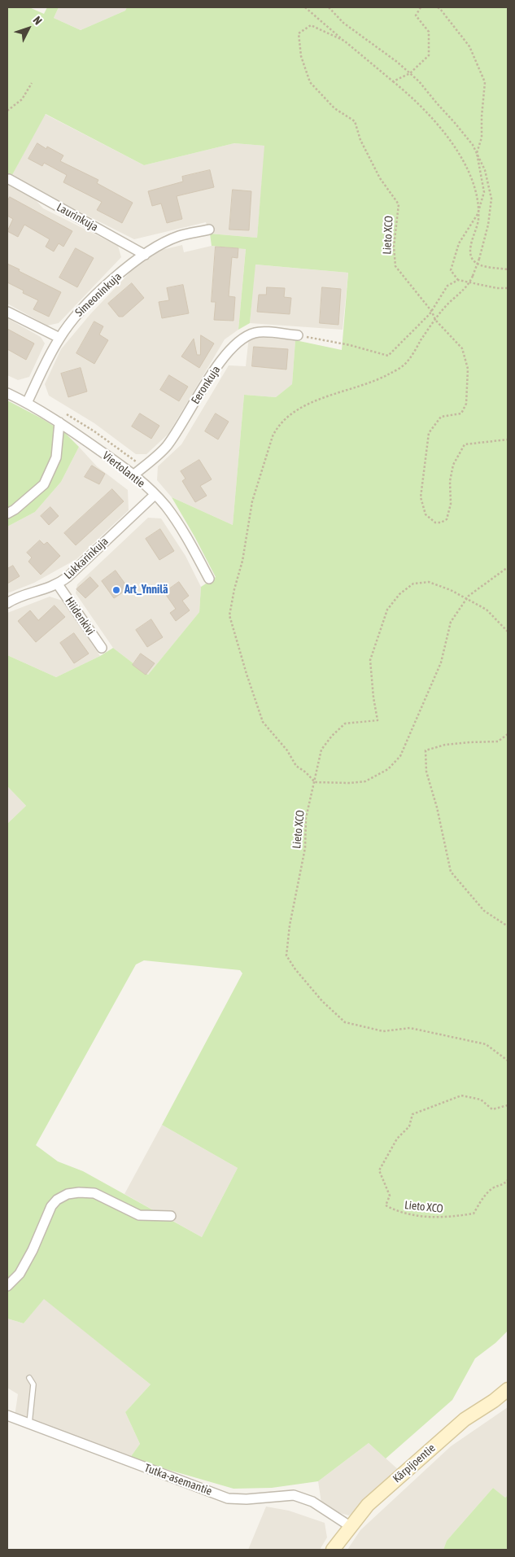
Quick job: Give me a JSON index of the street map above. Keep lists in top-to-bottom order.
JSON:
{
  "streets": {
    "street": [
      "Laurinkuja",
      "Simeoninkuja",
      "Eeronkuja",
      "Viertolantie",
      "Lukkarinkuja",
      "Hiidenkivi",
      "Kärpijoentie",
      "Tutka-asemantie"
    ],
    "path": ["Lieto XCO"]
  },
  "crossings": [
    ["Laurinkuja", "Simeoninkuja"],
    ["Simeoninkuja", "Viertolantie"],
    ["Eeronkuja", "Viertolantie"],
    ["Viertolantie", "Lukkarinkuja"],
    ["Lukkarinkuja", "Hiidenkivi"],
    ["Kärpijoentie", "Tutka-asemantie"]
  ],
  "places": ["Art_Ynnilä"],
  "north": "top right"
}
